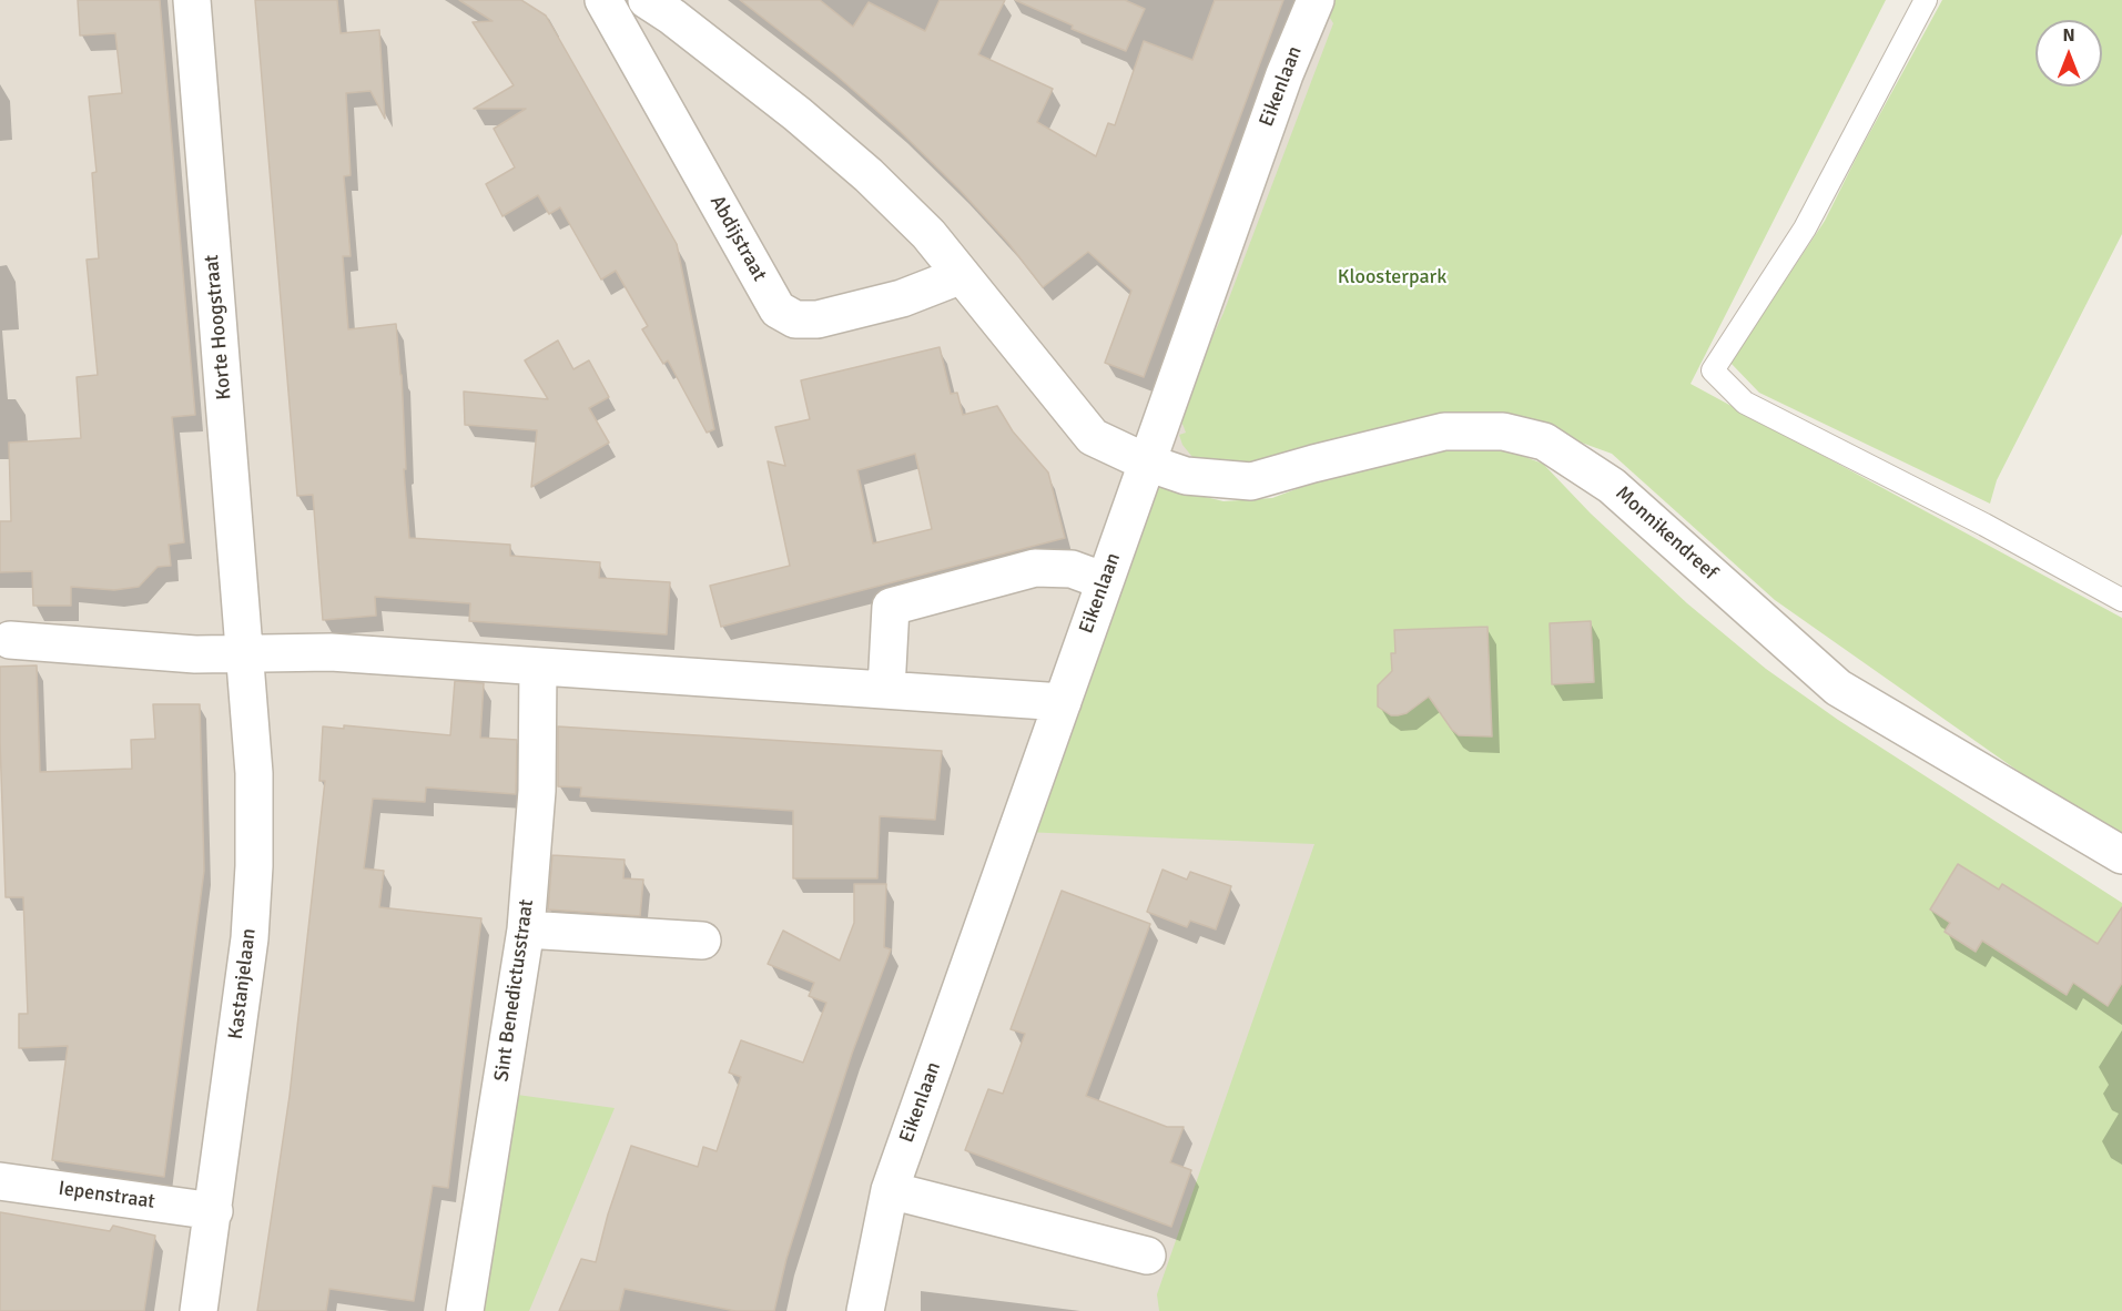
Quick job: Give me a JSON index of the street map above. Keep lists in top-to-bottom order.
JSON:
{
  "streets": {
    "street": [
      "Eikenlaan",
      "Abdijstraat",
      "Korte Hoogstraat",
      "Monnikendreef",
      "Kastanjelaan",
      "Sint Benedictusstraat",
      "Iepenstraat"
    ]
  },
  "crossings": [
    ["Eikenlaan", "Monnikendreef"],
    ["Korte Hoogstraat", "Kastanjelaan"],
    ["Kastanjelaan", "Iepenstraat"]
  ],
  "parks": ["Kloosterpark"],
  "north": "top"
}
